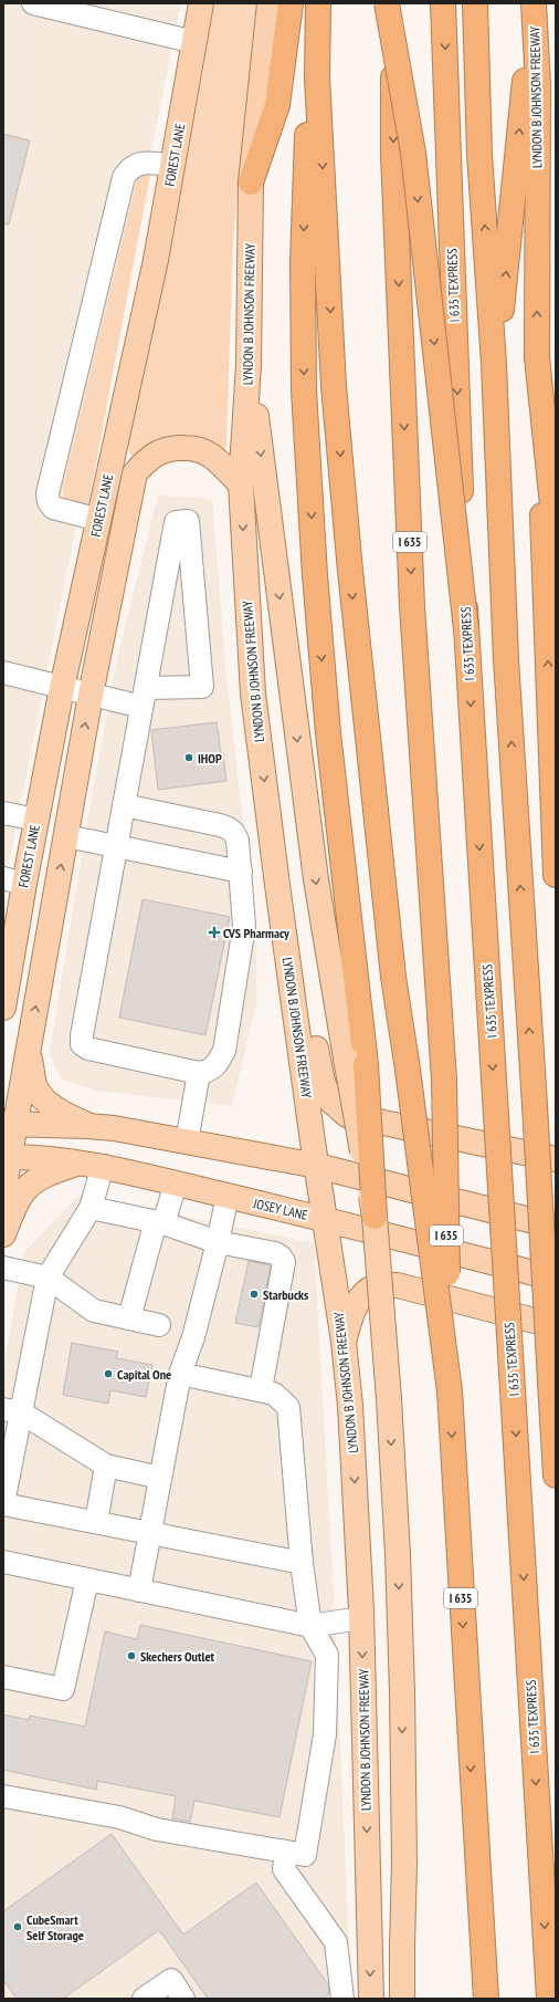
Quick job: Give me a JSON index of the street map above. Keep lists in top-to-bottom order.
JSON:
{
  "streets": {
    "highway": ["LYNDON B JOHNSON FREEWAY", "I 635 TEXPRESS", "I 635"],
    "main road": ["FOREST LANE", "JOSEY LANE"]
  },
  "crossings": [
    ["LYNDON B JOHNSON FREEWAY", "FOREST LANE"],
    ["LYNDON B JOHNSON FREEWAY", "JOSEY LANE"],
    ["FOREST LANE", "JOSEY LANE"]
  ],
  "places": {
    "other": [
      "IHOP",
      "Starbucks",
      "Capital One",
      "Skechers Outlet",
      "CubeSmart Self Storage"
    ],
    "health": ["CVS Pharmacy"]
  }
}
